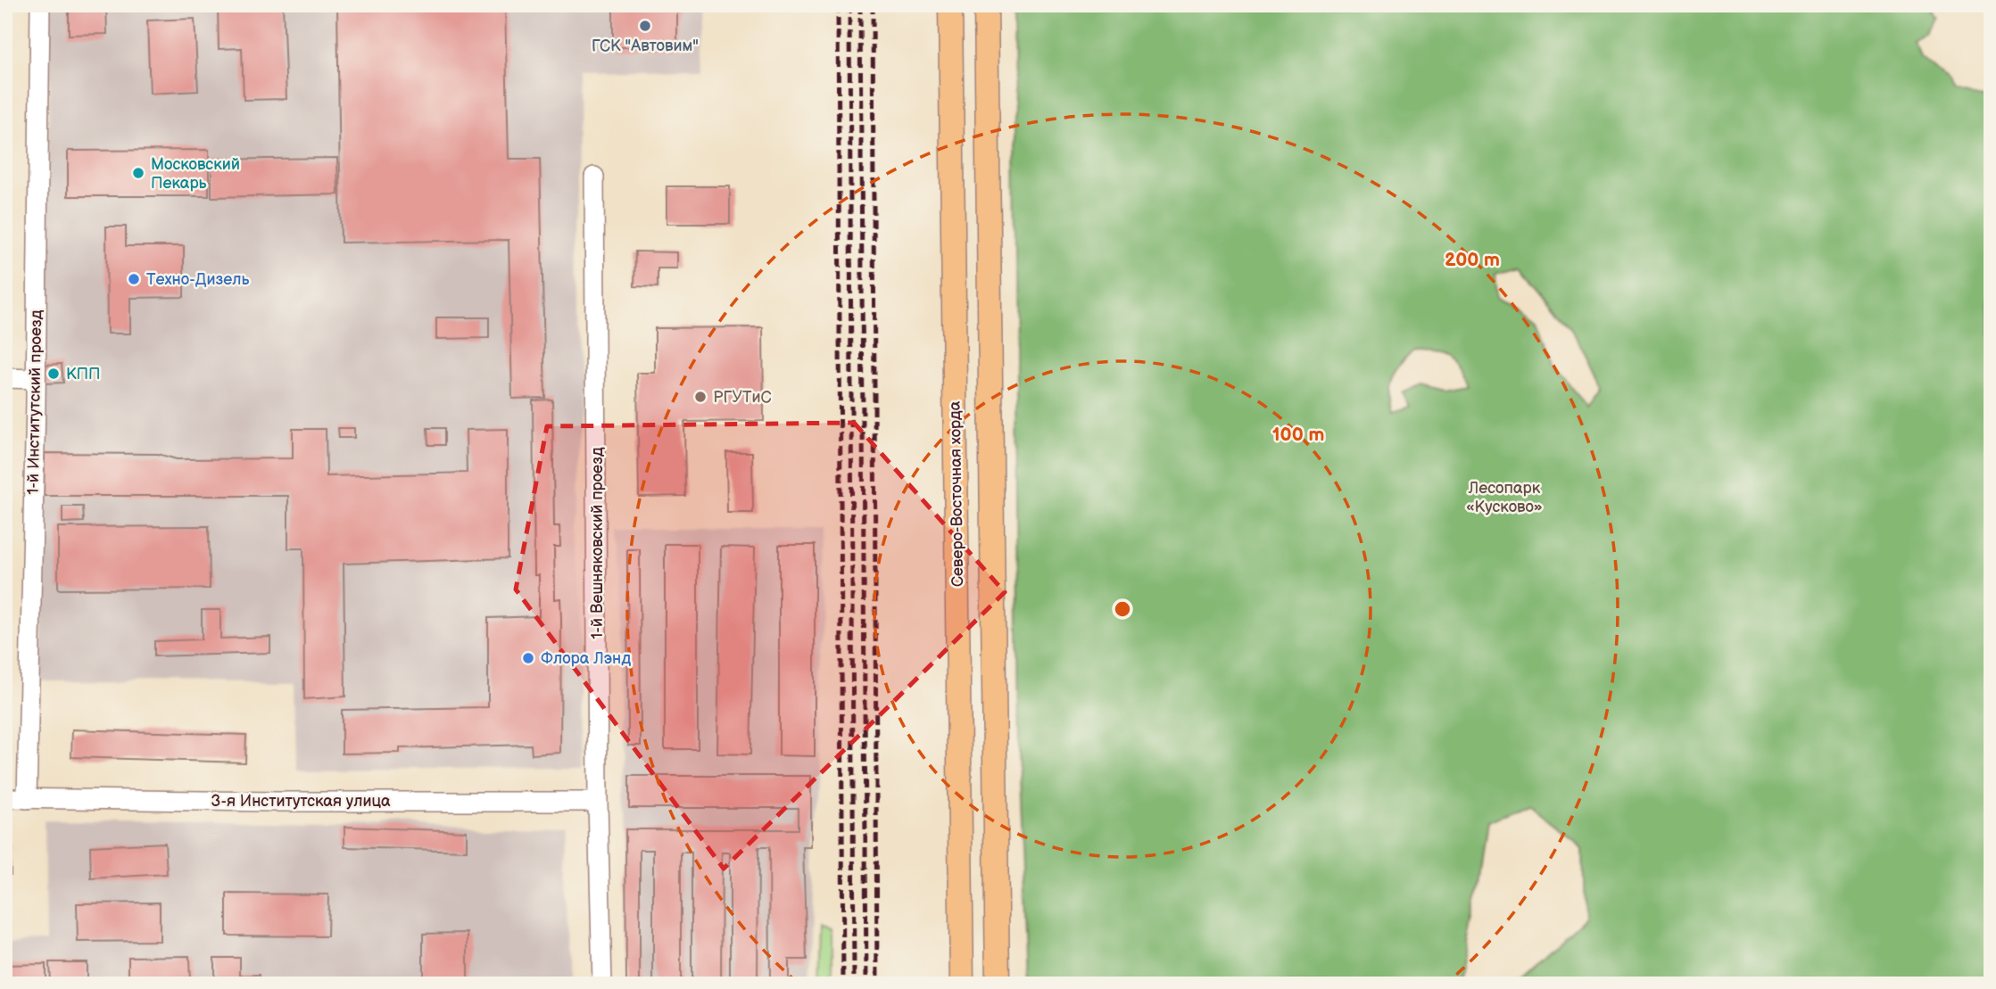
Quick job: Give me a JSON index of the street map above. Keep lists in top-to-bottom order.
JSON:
{
  "streets": {
    "main road": ["Северо-Восточная хорда"],
    "street": ["1-й Институтский проезд", "1-й Вешняковский проезд", "3-я Институтская улица"]
  },
  "crossings": [
    ["1-й Институтский проезд", "3-я Институтская улица"],
    ["1-й Вешняковский проезд", "3-я Институтская улица"]
  ],
  "parks": ["Лесопарк «Кусково»"],
  "places": [
    "ГСК \"Автовим\"",
    "Московский Пекарь",
    "Техно-Дизель",
    "КПП",
    "РГУТиС",
    "Флора Лэнд"
  ],
  "rings": ["200 m", "100 m"]
}
